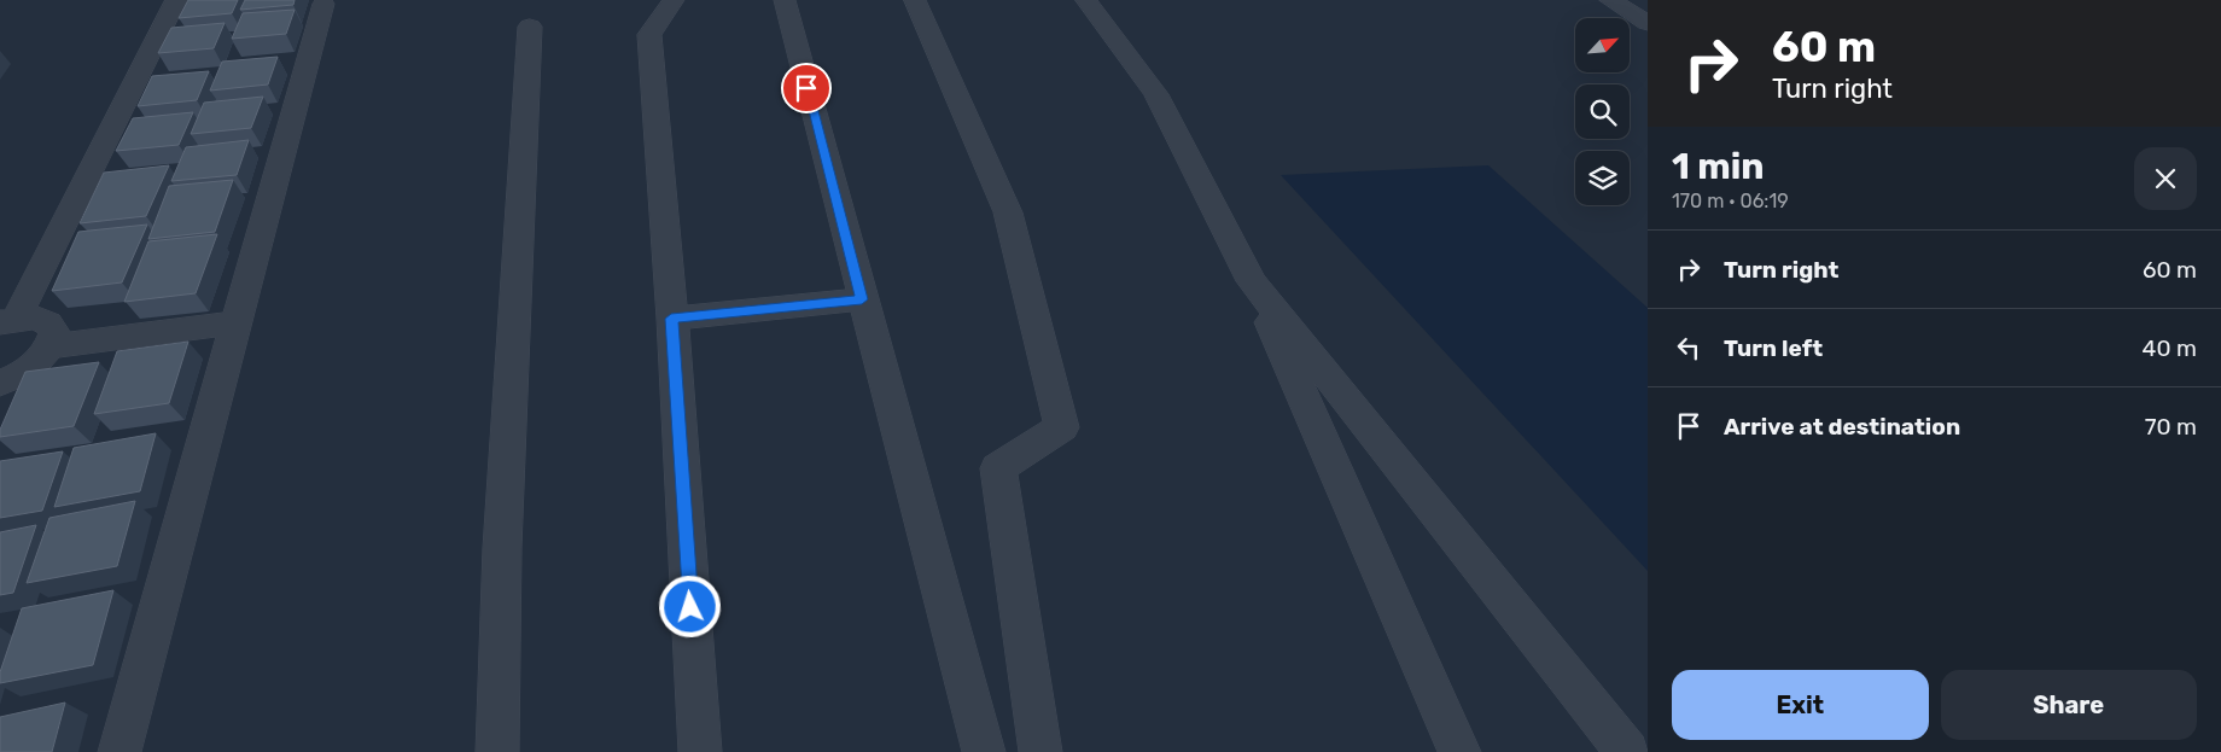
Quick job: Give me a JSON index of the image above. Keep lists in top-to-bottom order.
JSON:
{
  "north": "top right",
  "page": {
    "turn": ["60 m", "Turn right"],
    "heading": ["1 min", "170 m · 06:19"],
    "list": [
      {
        "name": "Turn right",
        "value": "60 m"
      },
      {
        "name": "Turn left",
        "value": "40 m"
      },
      {
        "name": "Arrive at destination",
        "value": "70 m"
      }
    ],
    "buttons": ["Exit", "Share"]
  }
}
